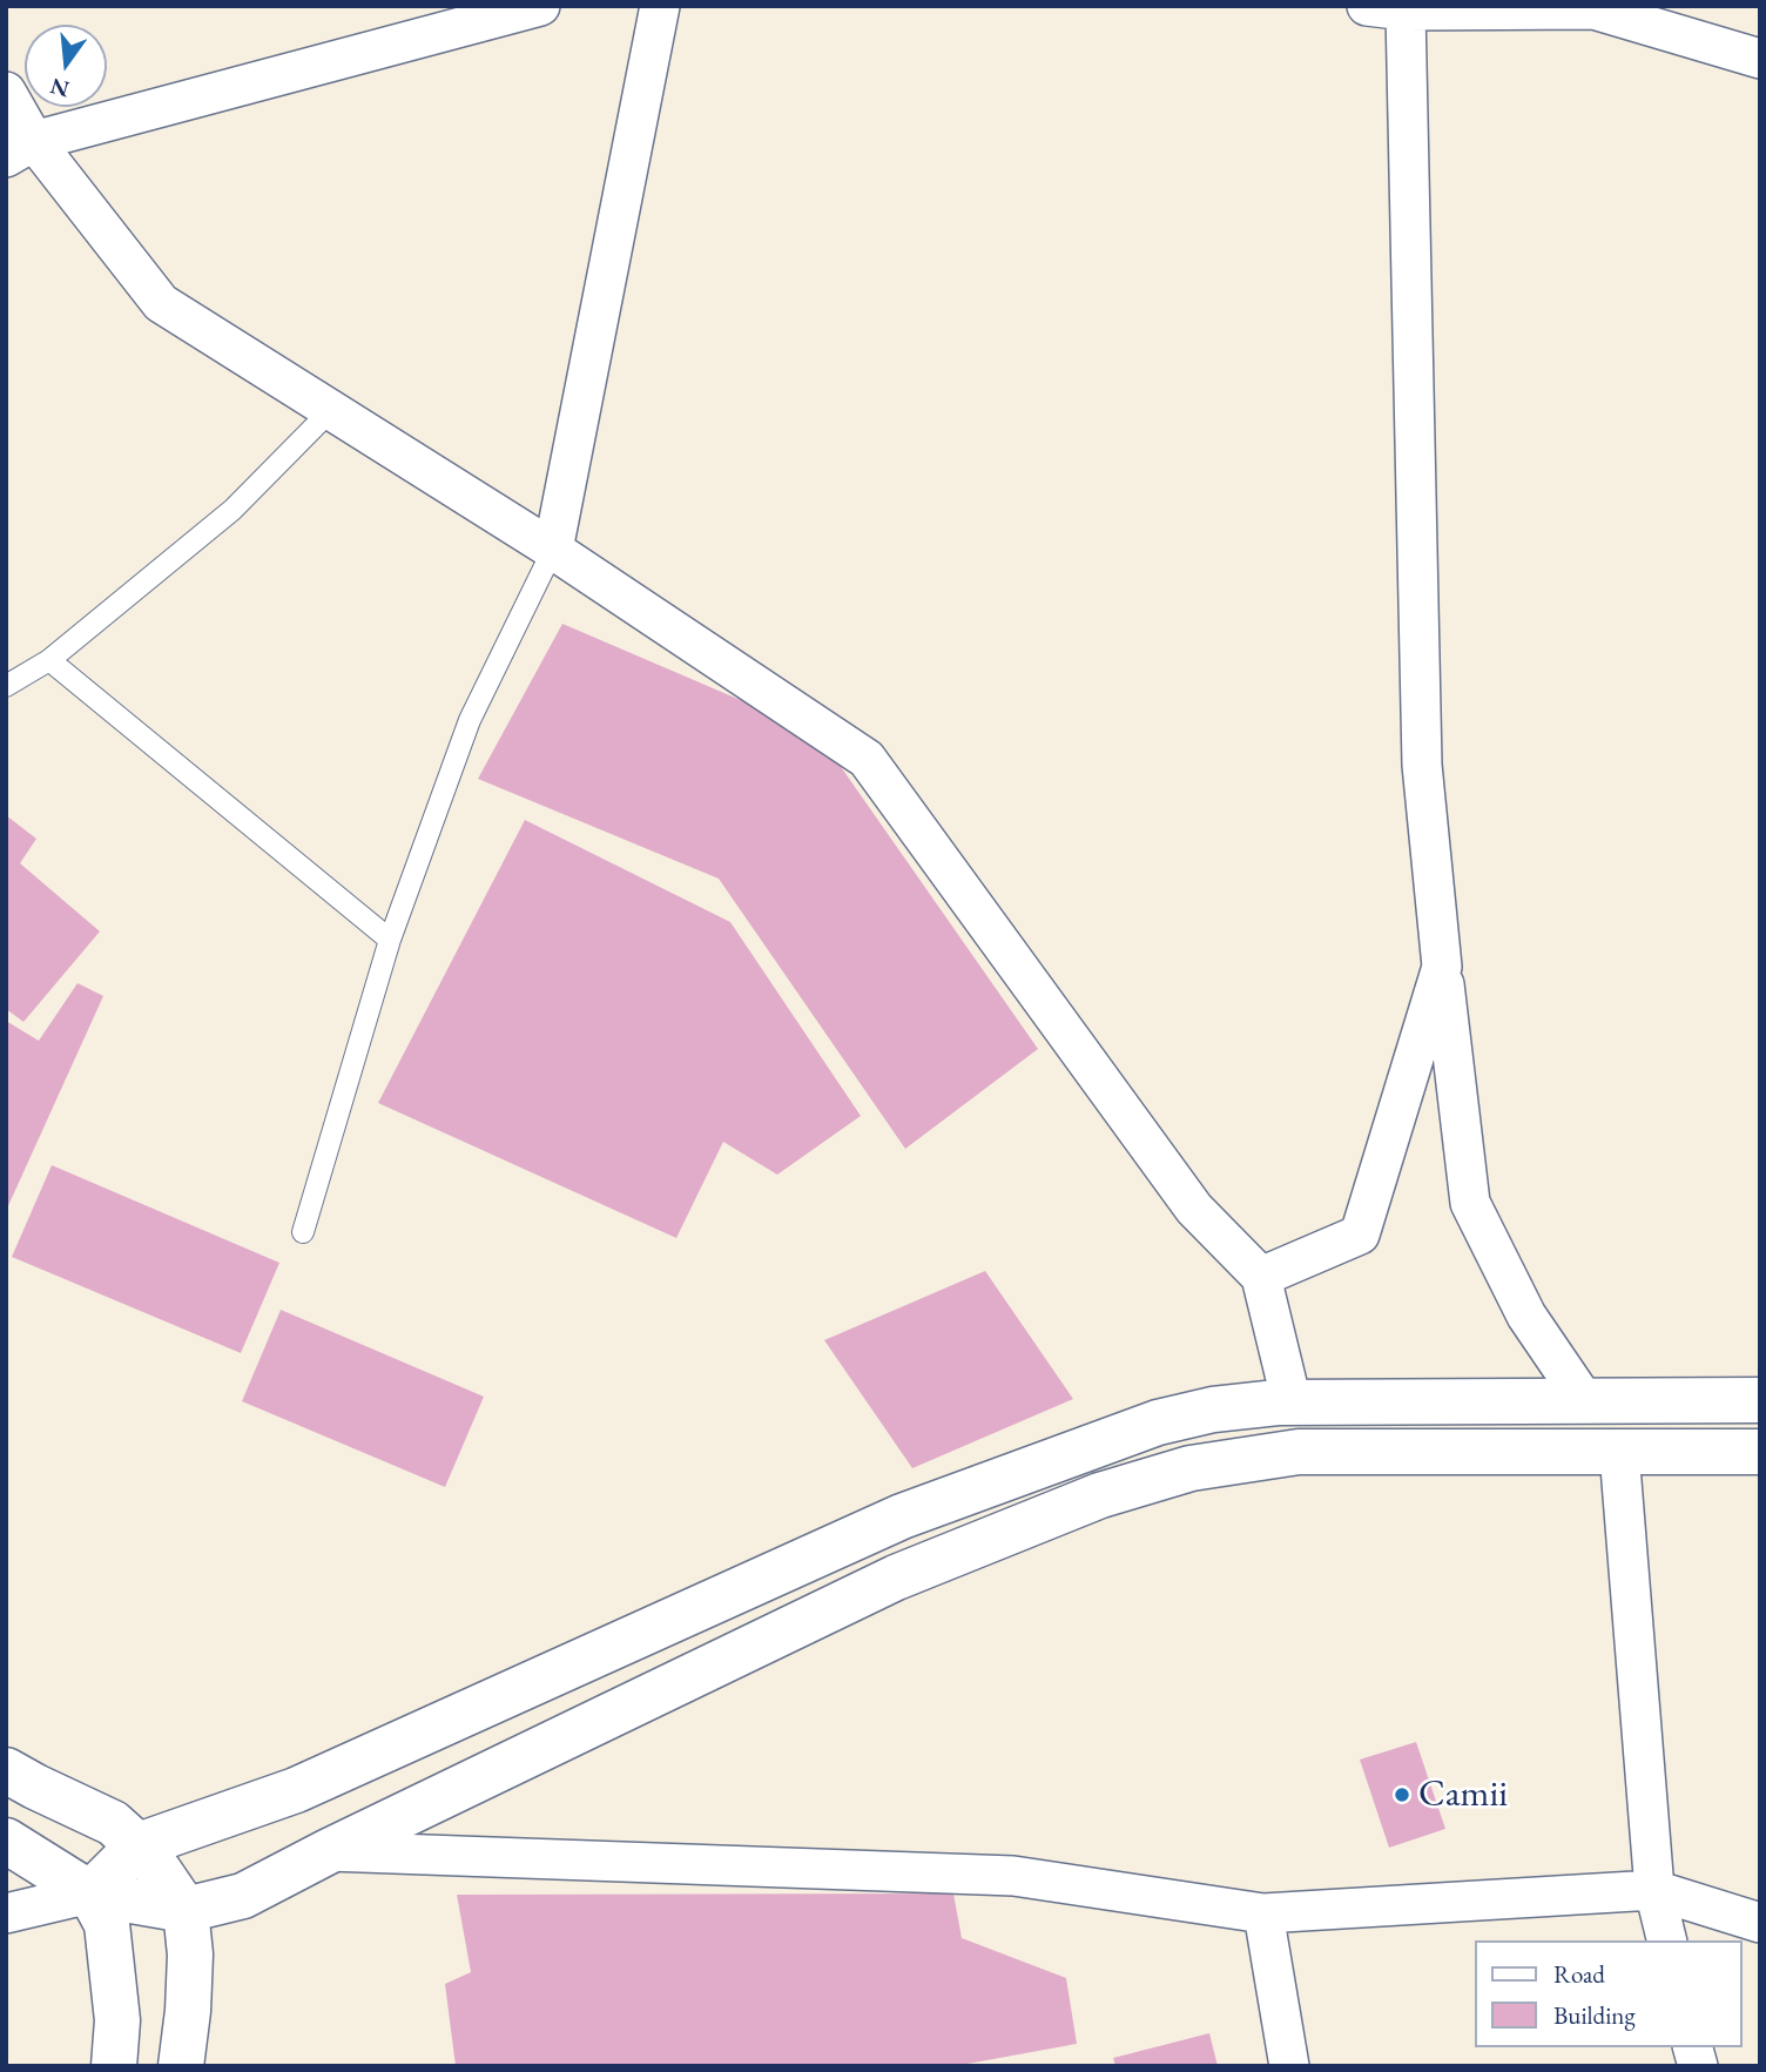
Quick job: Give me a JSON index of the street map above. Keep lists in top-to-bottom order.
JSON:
{
  "places": ["Camii"],
  "legend": ["Road", "Building"],
  "north": "bottom"
}
